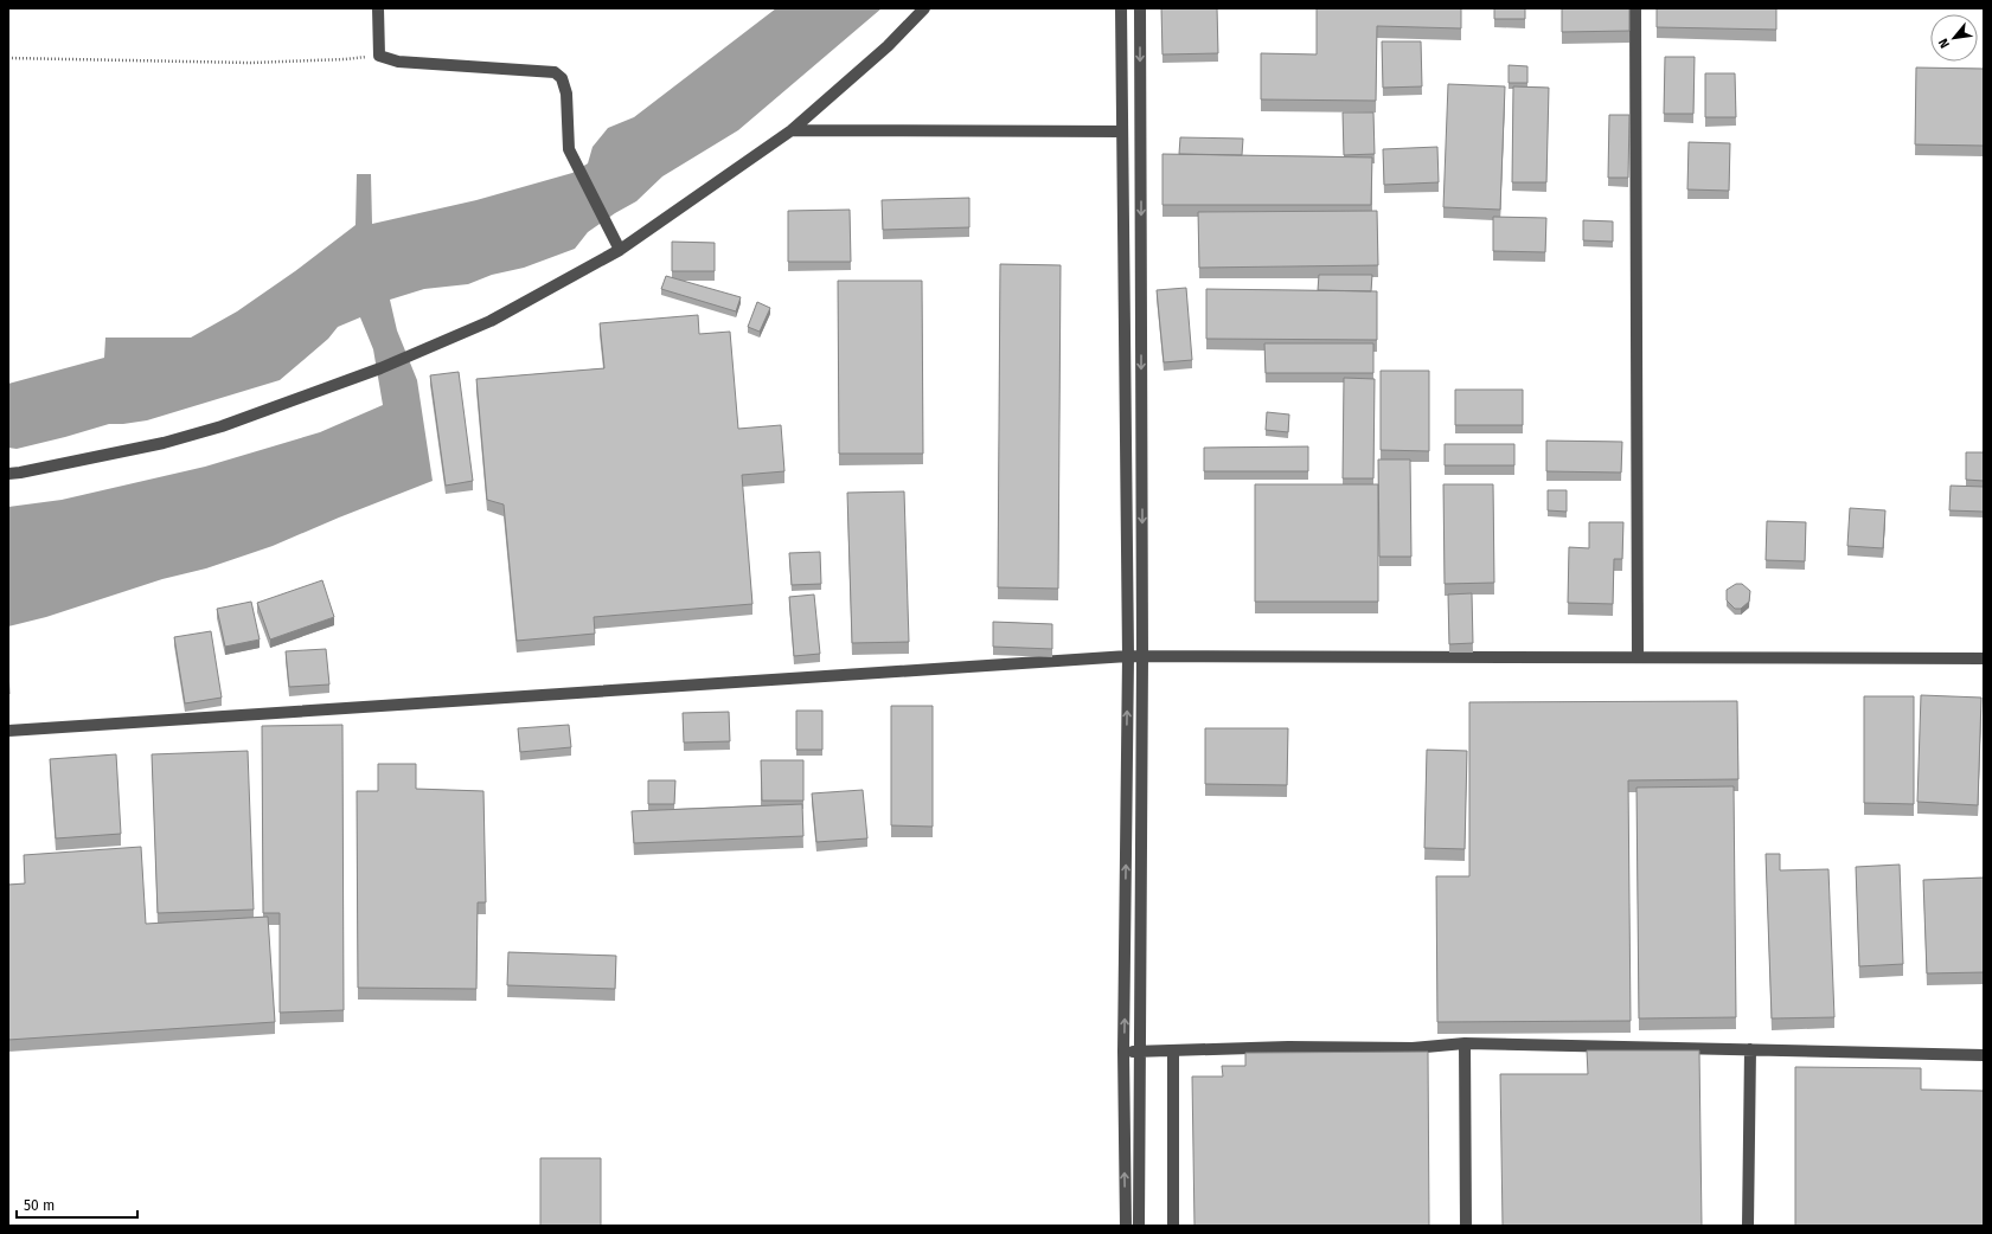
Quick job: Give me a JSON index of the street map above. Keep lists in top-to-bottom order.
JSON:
{
  "scale_bar": "50 m",
  "north": "bottom left"
}
